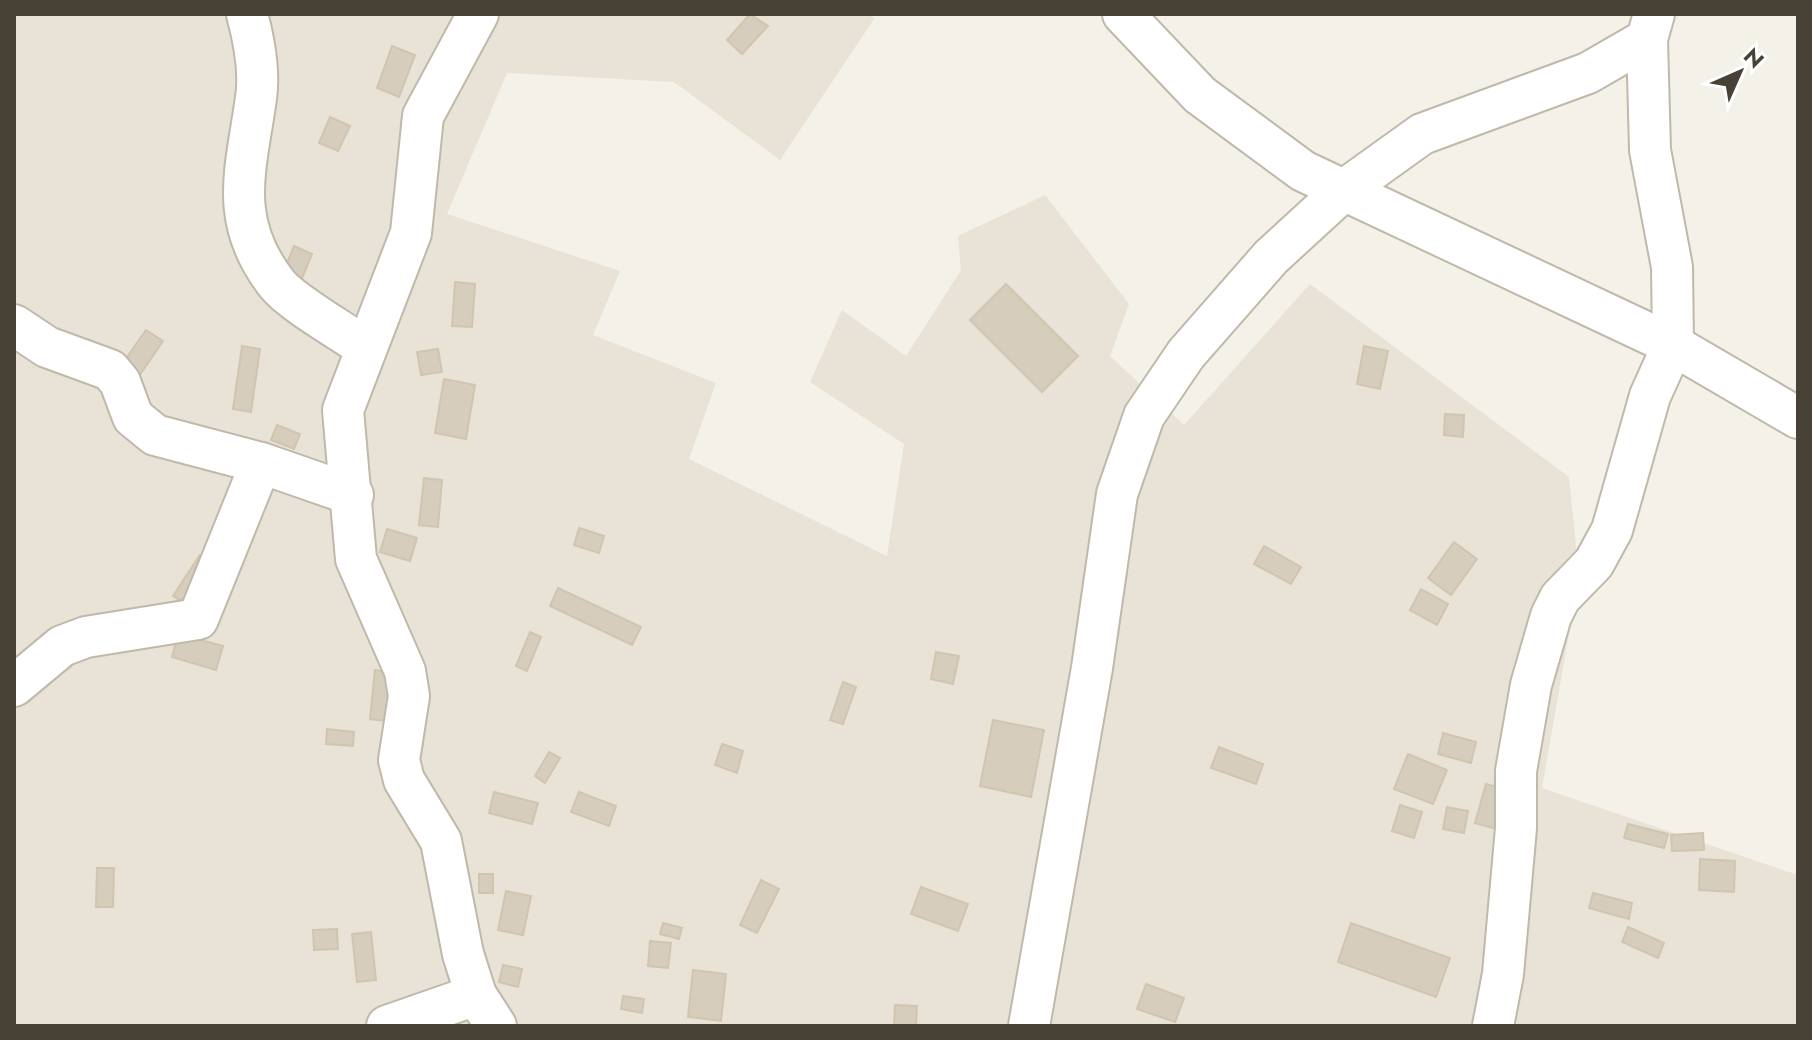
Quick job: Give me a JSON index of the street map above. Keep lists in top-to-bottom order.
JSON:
{
  "north": "top right"
}
